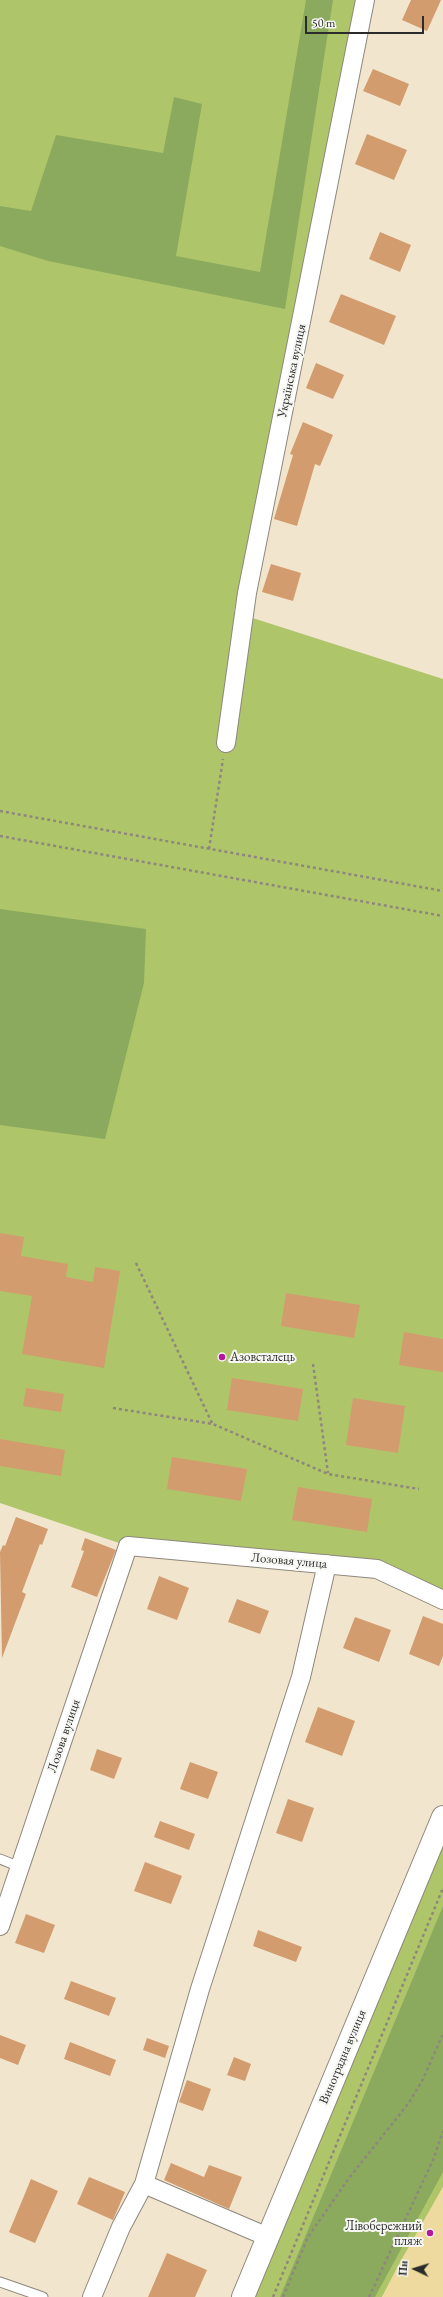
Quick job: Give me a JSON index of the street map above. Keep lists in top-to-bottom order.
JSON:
{
  "streets": {
    "street": [
      "Українська вулиця",
      "Лозовая улица",
      "Лозова вулиця",
      "Виноградна вулиця"
    ]
  },
  "crossings": [
    ["Лозовая улица", "Лозова вулиця"]
  ],
  "places": ["Азовсталець", "Лівобережний пляж"],
  "scale_bar": "50 m",
  "north": "left"
}
